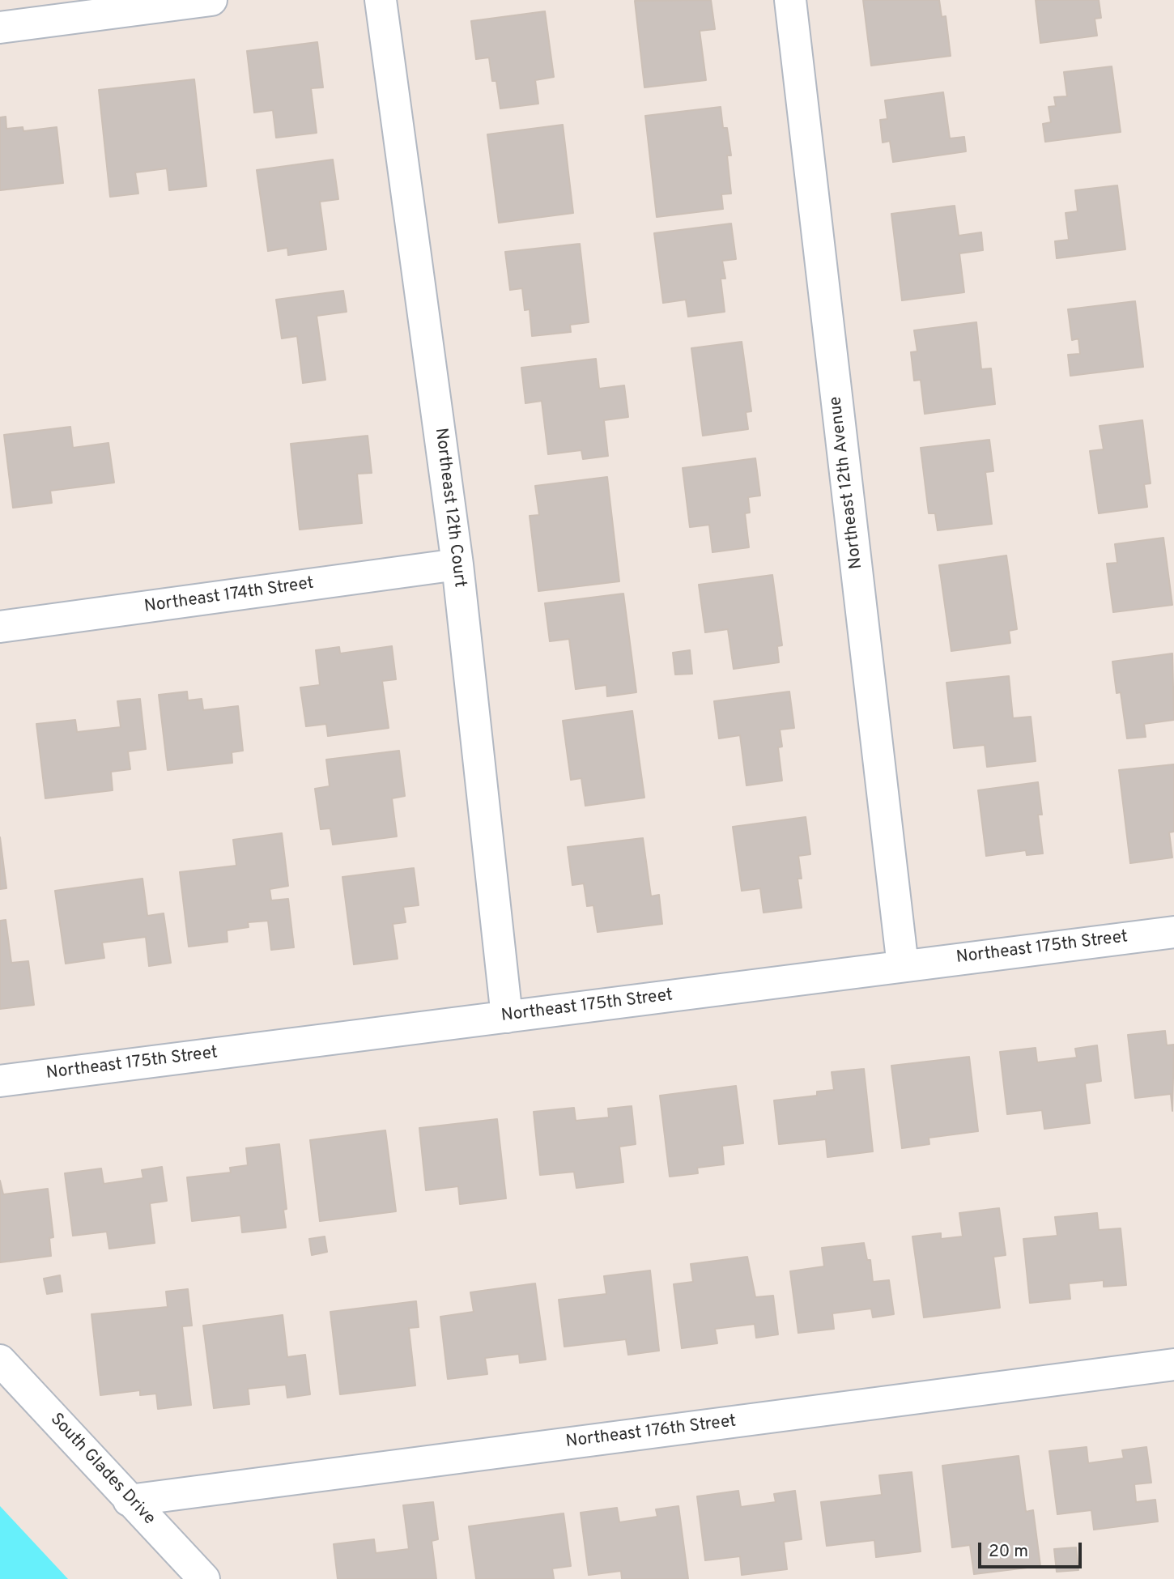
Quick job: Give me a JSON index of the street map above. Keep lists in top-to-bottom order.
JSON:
{
  "streets": {
    "street": [
      "Northeast 12th Avenue",
      "Northeast 12th Court",
      "Northeast 174th Street",
      "Northeast 175th Street",
      "Northeast 176th Street",
      "South Glades Drive"
    ]
  },
  "crossings": [
    ["Northeast 12th Avenue", "Northeast 175th Street"],
    ["Northeast 12th Court", "Northeast 174th Street"],
    ["Northeast 12th Court", "Northeast 175th Street"],
    ["Northeast 176th Street", "South Glades Drive"]
  ],
  "scale_bar": "20 m"
}
